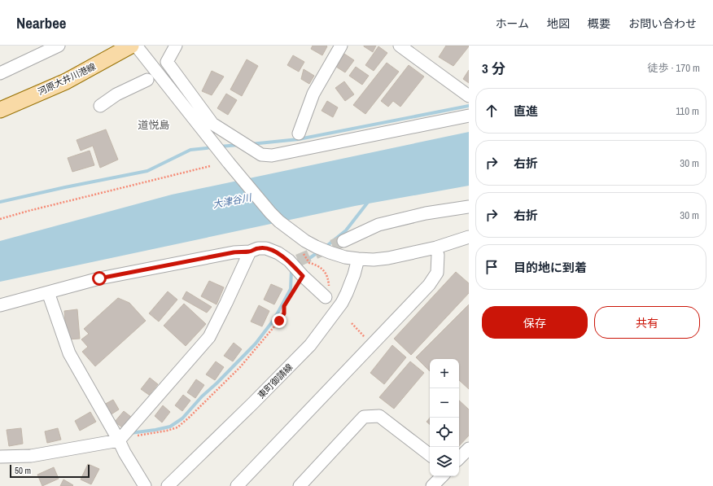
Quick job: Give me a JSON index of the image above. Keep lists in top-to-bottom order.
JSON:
{
  "streets": {
    "main road": ["河原大井川港線"],
    "street": ["東町御請線"]
  },
  "districts": ["道悦島"],
  "water": ["大津谷川"],
  "scale_bar": "50 m",
  "page": {
    "header": "Nearbee",
    "nav": [
      "ホーム",
      "地図",
      "概要",
      "お問い合わせ"
    ],
    "heading": ["3 分", "徒歩 · 170 m"],
    "list": [
      ["直進", "110 m"],
      ["右折", "30 m"],
      ["右折", "30 m"],
      "目的地に到着"
    ],
    "buttons": ["保存", "共有"],
    "map_buttons": ["+", "−"],
    "scale": "50 m"
  }
}
